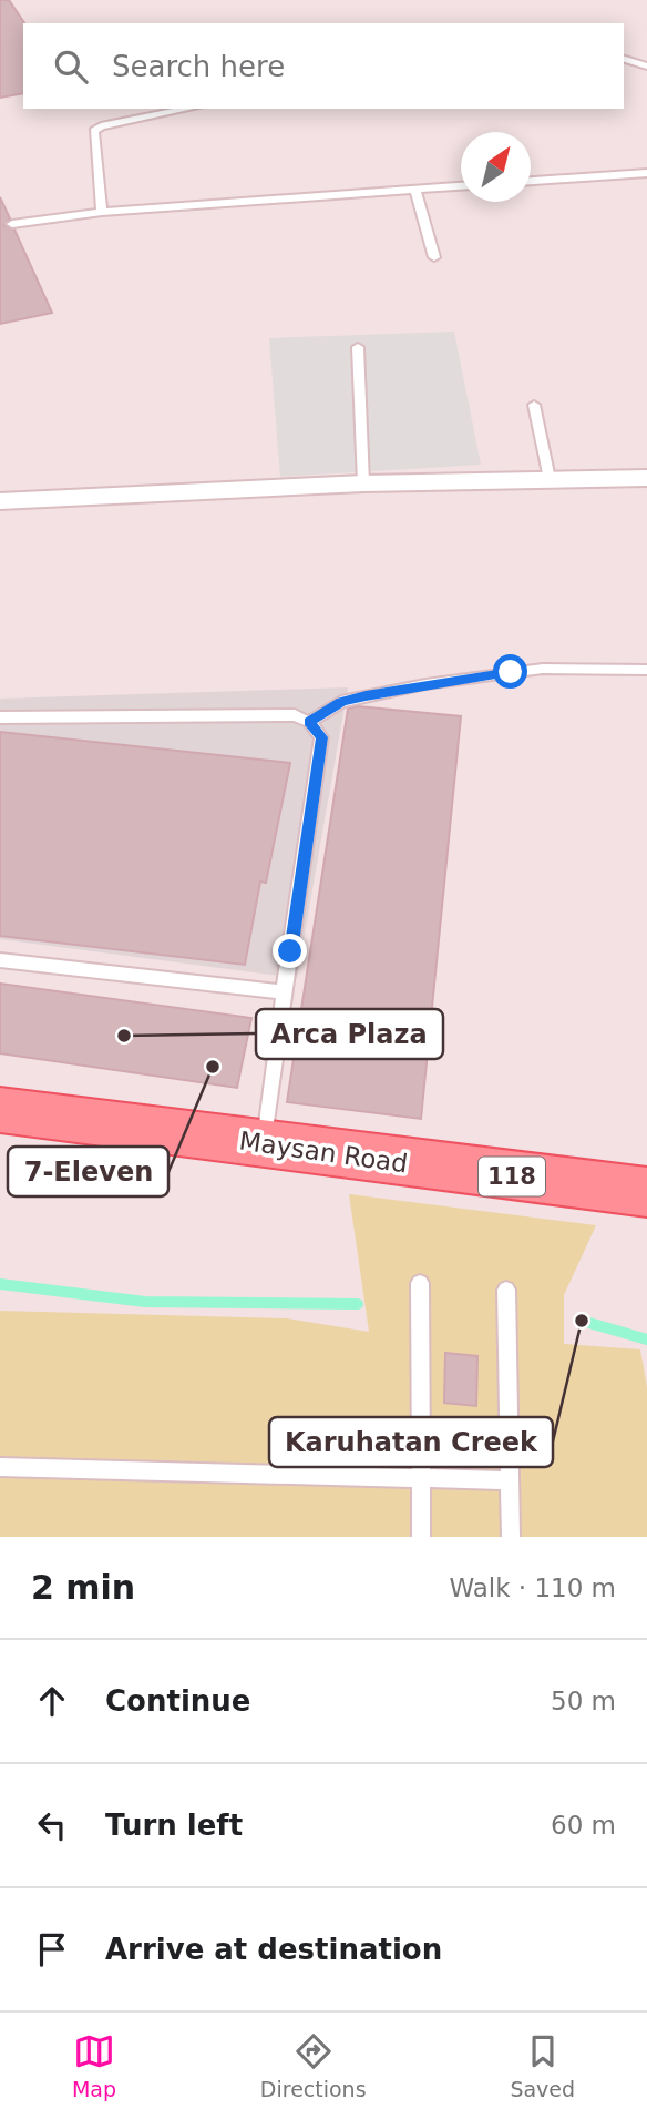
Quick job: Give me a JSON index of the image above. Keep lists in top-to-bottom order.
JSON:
{
  "streets": {
    "main road": ["Maysan Road", "118"]
  },
  "places": ["Arca Plaza", "7-Eleven", "Karuhatan Creek"],
  "north": "top right",
  "page": {
    "search": "Search here",
    "heading": ["2 min", "Walk · 110 m"],
    "list": [
      ["Continue", "50 m"],
      ["Turn left", "60 m"],
      "Arrive at destination"
    ],
    "nav": ["Map", "Directions", "Saved"]
  }
}
